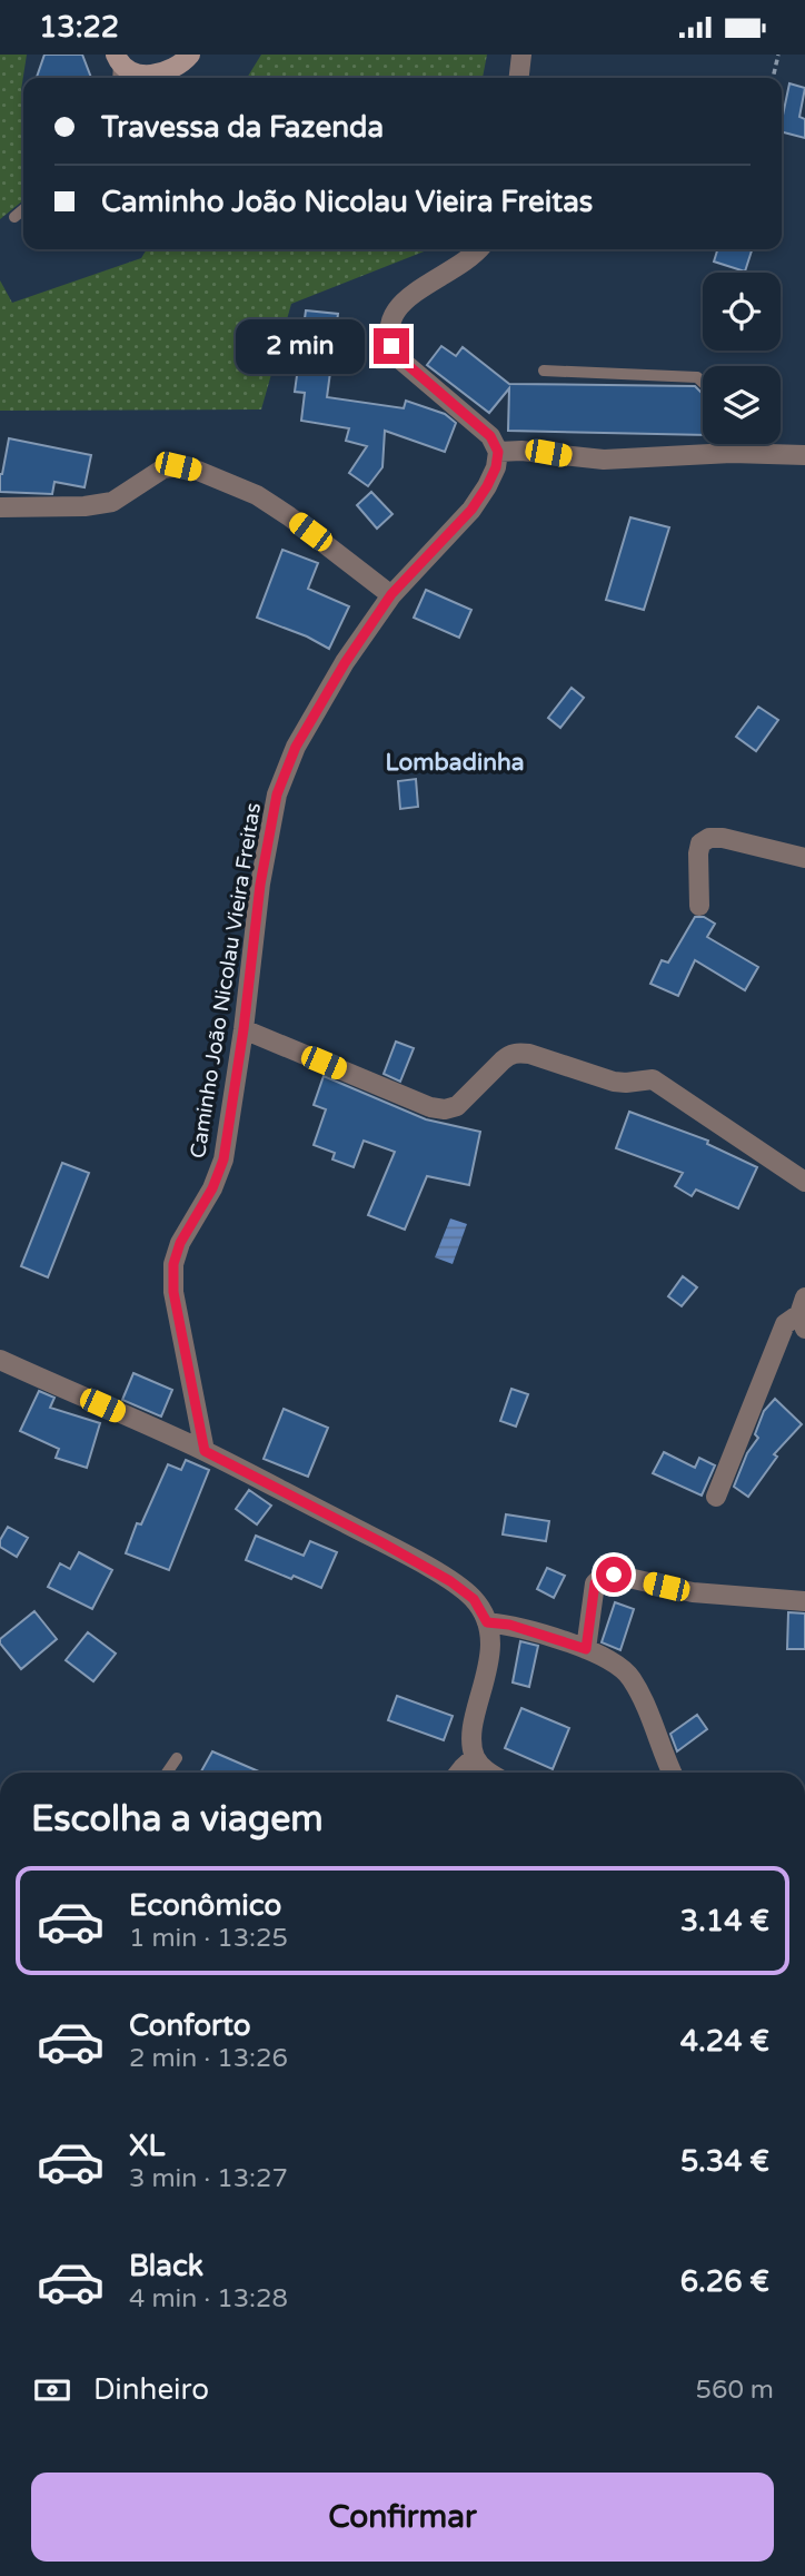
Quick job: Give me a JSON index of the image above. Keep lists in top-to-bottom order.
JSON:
{
  "streets": {
    "street": ["Caminho João Nicolau Vieira Freitas"]
  },
  "districts": ["Lombadinha"],
  "page": {
    "status": "13:22",
    "banner": ["Travessa da Fazenda", "Caminho João Nicolau Vieira Freitas"],
    "bubble": "2 min",
    "heading": "Escolha a viagem",
    "list": [
      {
        "name": "Econômico",
        "note": "1 min · 13:25",
        "value": "3.14 €"
      },
      {
        "name": "Conforto",
        "note": "2 min · 13:26",
        "value": "4.24 €"
      },
      {
        "name": "XL",
        "note": "3 min · 13:27",
        "value": "5.34 €"
      },
      {
        "name": "Black",
        "note": "4 min · 13:28",
        "value": "6.26 €"
      }
    ],
    "pay": ["Dinheiro", "560 m"],
    "buttons": "Confirmar"
  }
}
